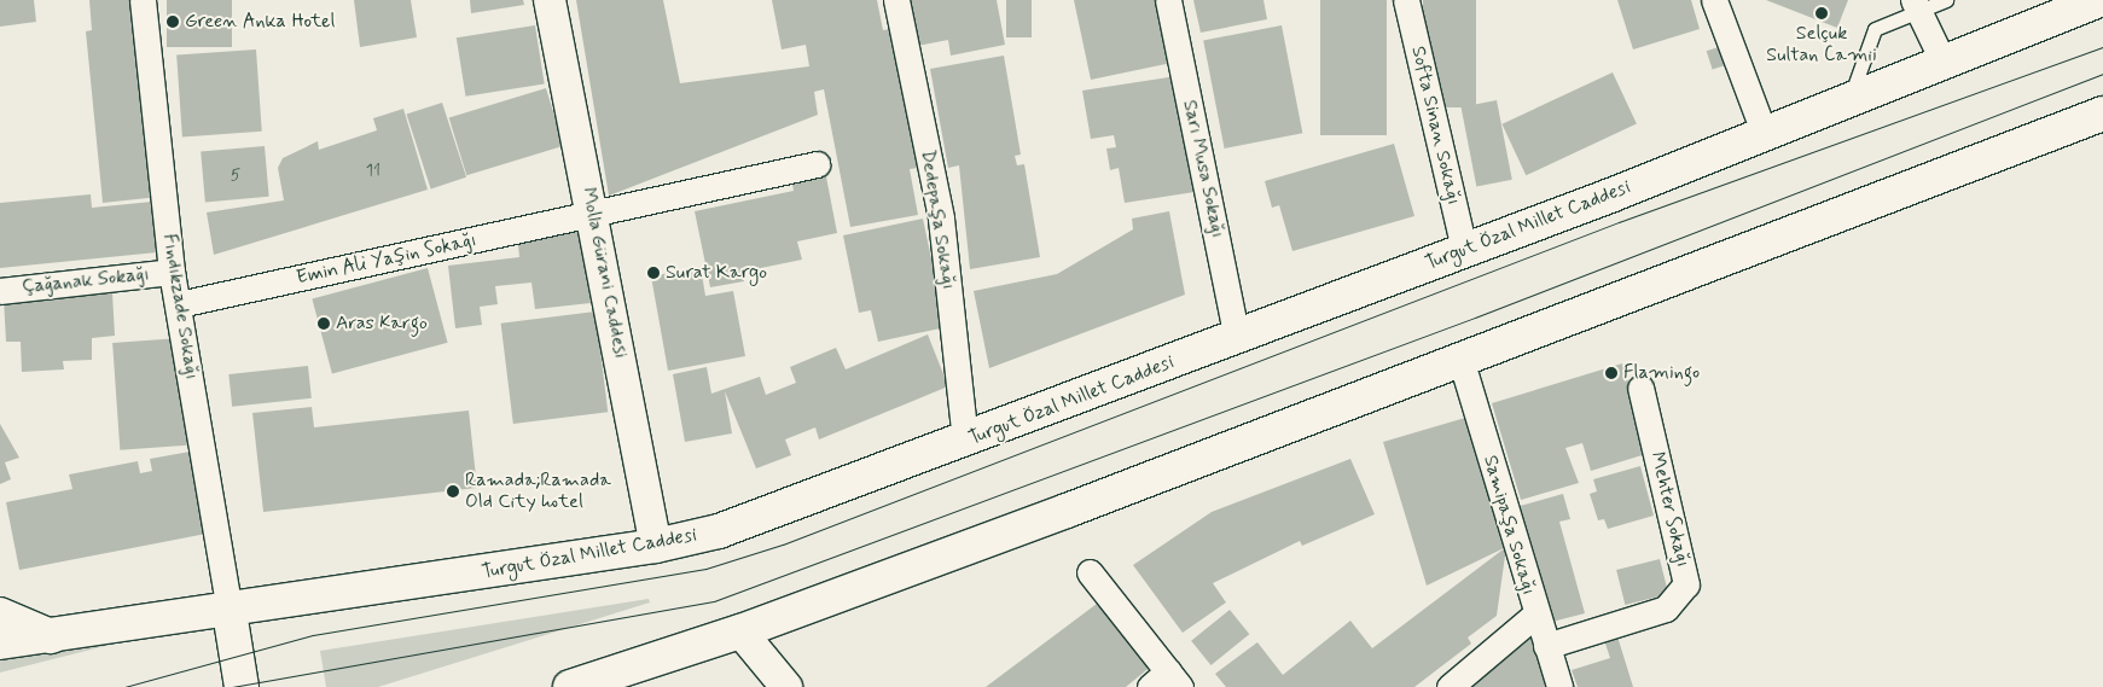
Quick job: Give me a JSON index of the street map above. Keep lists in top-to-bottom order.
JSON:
{
  "streets": {
    "main road": ["Turgut Özal Millet Caddesi"],
    "street": [
      "Softa Sinan Sokağı",
      "Sarı Musa Sokağı",
      "Dedepaşa Sokağı",
      "Emin Ali Yaşin Sokağı",
      "Molla Gürani Caddesi",
      "Çağanak Sokağı",
      "Fındıkzade Sokağı",
      "Mehter Sokağı",
      "Samipaşa Sokağı"
    ]
  },
  "crossings": [
    ["Softa Sinan Sokağı", "Turgut Özal Millet Caddesi"],
    ["Sarı Musa Sokağı", "Turgut Özal Millet Caddesi"],
    ["Dedepaşa Sokağı", "Turgut Özal Millet Caddesi"],
    ["Turgut Özal Millet Caddesi", "Molla Gürani Caddesi"],
    ["Turgut Özal Millet Caddesi", "Fındıkzade Sokağı"],
    ["Emin Ali Yaşin Sokağı", "Molla Gürani Caddesi"],
    ["Emin Ali Yaşin Sokağı", "Fındıkzade Sokağı"],
    ["Çağanak Sokağı", "Fındıkzade Sokağı"],
    ["Mehter Sokağı", "Samipaşa Sokağı"]
  ],
  "places": [
    "Selçuk Sultan Camii",
    "Green Anka Hotel",
    "Surat Kargo",
    "Aras Kargo",
    "Flamingo",
    "Ramada;Ramada Old City hotel"
  ],
  "house_numbers": ["11", "5"]
}
